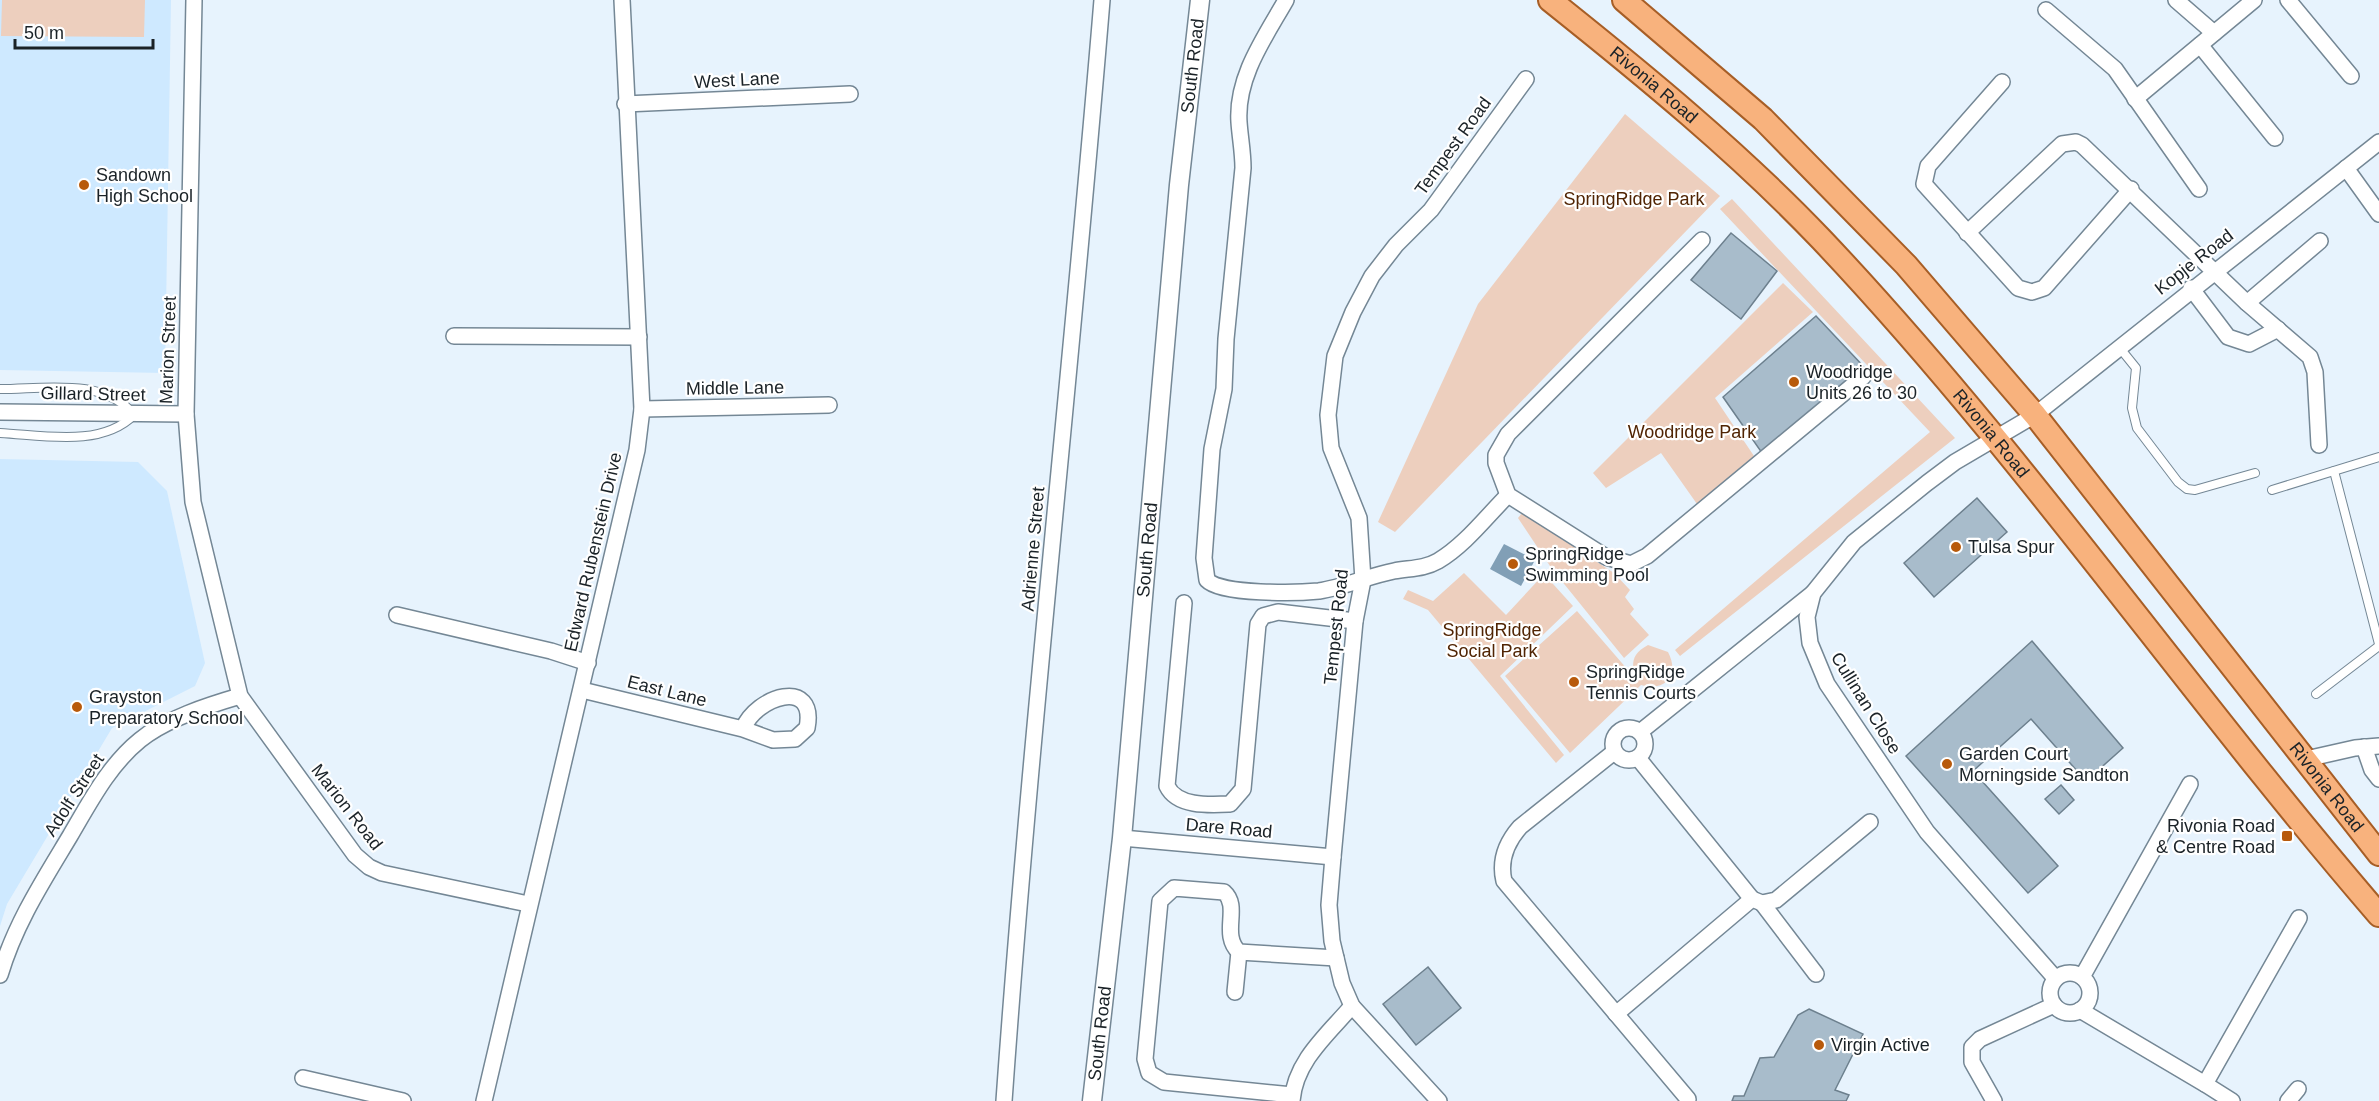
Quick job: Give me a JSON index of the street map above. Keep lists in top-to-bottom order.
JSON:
{
  "streets": {
    "main road": ["Rivonia Road"],
    "street": [
      "South Road",
      "West Lane",
      "Tempest Road",
      "Kopje Road",
      "Marion Street",
      "Middle Lane",
      "Gillard Street",
      "Adrienne Street",
      "Edward Rubenstein Drive",
      "East Lane",
      "Cullinan Close",
      "Adolf Street",
      "Marion Road",
      "Dare Road"
    ]
  },
  "crossings": [
    ["South Road", "Dare Road"],
    ["West Lane", "Edward Rubenstein Drive"],
    ["Rivonia Road", "Kopje Road"],
    ["Rivonia Road", "Cullinan Close"],
    ["Tempest Road", "Dare Road"],
    ["Kopje Road", "Cullinan Close"],
    ["Marion Street", "Gillard Street"],
    ["Marion Street", "Adolf Street"],
    ["Marion Street", "Marion Road"],
    ["Middle Lane", "Edward Rubenstein Drive"],
    ["Edward Rubenstein Drive", "East Lane"],
    ["Edward Rubenstein Drive", "Marion Road"],
    ["Adolf Street", "Marion Road"]
  ],
  "parks": ["SpringRidge Park", "Woodridge Park", "SpringRidge Social Park"],
  "places": {
    "other": [
      "Sandown High School",
      "Woodridge Units 26 to 30",
      "Tulsa Spur",
      "SpringRidge Swimming Pool",
      "SpringRidge Tennis Courts",
      "Grayston Preparatory School",
      "Garden Court Morningside Sandton",
      "Virgin Active"
    ],
    "transit": ["Rivonia Road & Centre Road"]
  },
  "scale_bar": "50 m"
}
